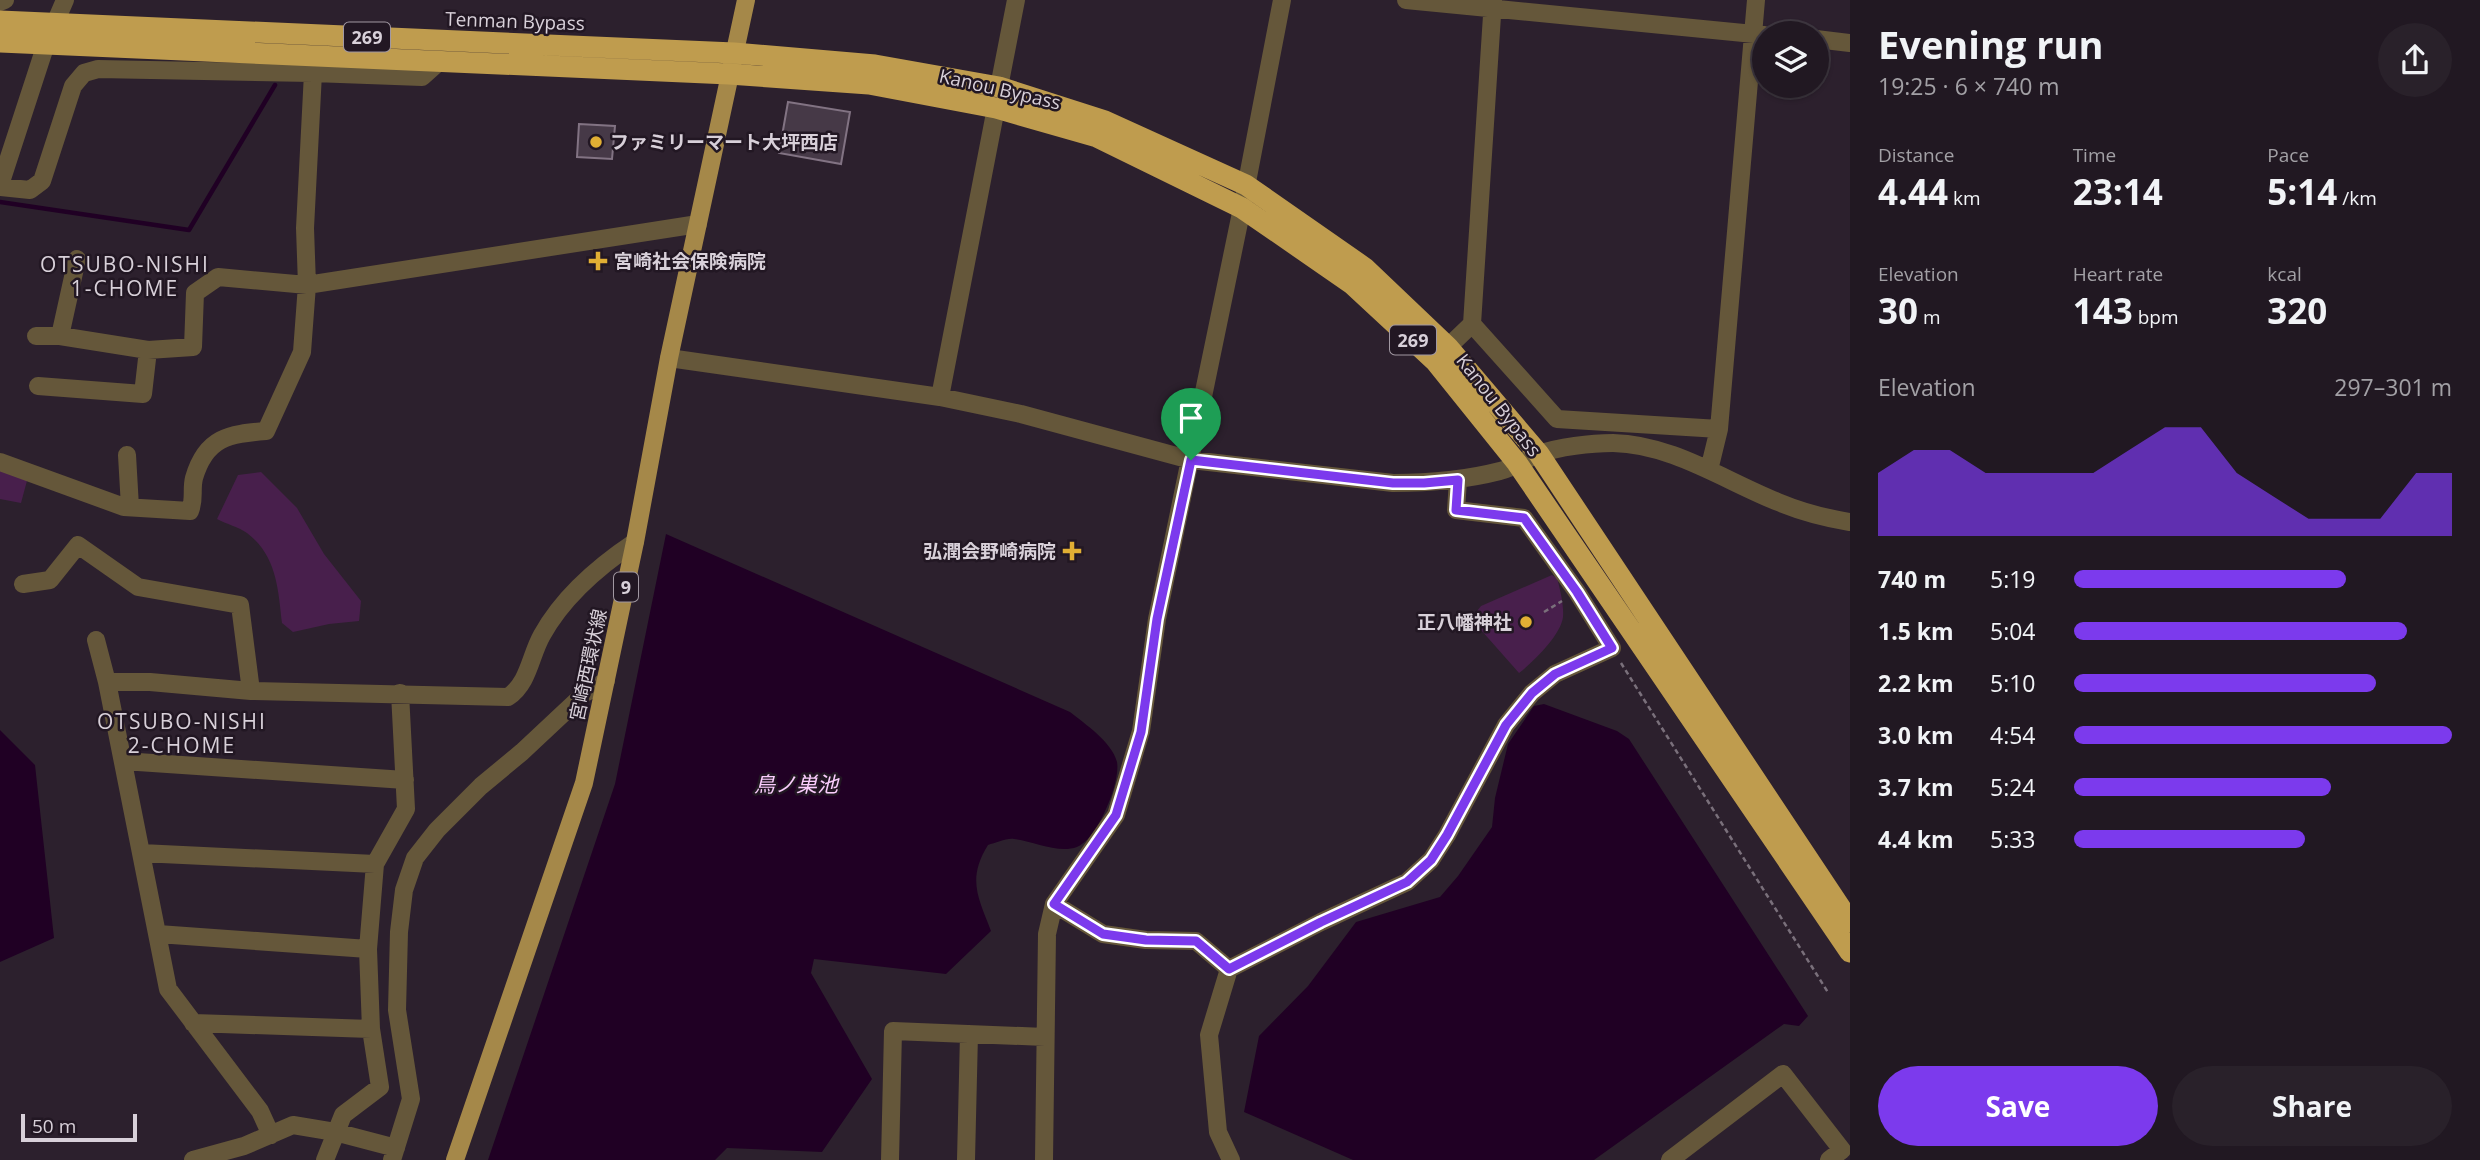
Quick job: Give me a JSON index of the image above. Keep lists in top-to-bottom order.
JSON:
{
  "streets": {
    "highway": ["Tenman Bypass", "269", "Kanou Bypass"],
    "main road": ["9", "宮崎西環状線"]
  },
  "crossings": [
    ["Tenman Bypass", "269"],
    ["Tenman Bypass", "Kanou Bypass"],
    ["Tenman Bypass", "宮崎西環状線"],
    ["269", "Kanou Bypass"],
    ["269", "宮崎西環状線"],
    ["Kanou Bypass", "宮崎西環状線"]
  ],
  "districts": ["OTSUBO-NISHI 1-CHOME", "OTSUBO-NISHI 2-CHOME"],
  "water": ["鳥ノ巣池"],
  "places": {
    "other": ["ファミリーマート大坪西店", "正八幡神社"],
    "health": ["宮崎社会保険病院", "弘潤会野崎病院"]
  },
  "scale_bar": "50 m",
  "page": {
    "heading": ["Evening run", "19:25 · 6 × 740 m"],
    "stats": [
      ["Distance", "4.44 km"],
      ["Time", "23:14"],
      ["Pace", "5:14 /km"],
      ["Elevation", "30 m"],
      ["Heart rate", "143 bpm"],
      ["kcal", "320"]
    ],
    "chart": ["Elevation", "297–301 m"],
    "list": [
      {
        "name": "740 m",
        "note": "5:19"
      },
      {
        "name": "1.5 km",
        "note": "5:04"
      },
      {
        "name": "2.2 km",
        "note": "5:10"
      },
      {
        "name": "3.0 km",
        "note": "4:54"
      },
      {
        "name": "3.7 km",
        "note": "5:24"
      },
      {
        "name": "4.4 km",
        "note": "5:33"
      }
    ],
    "buttons": ["Save", "Share"],
    "scale": "50 m"
  }
}
